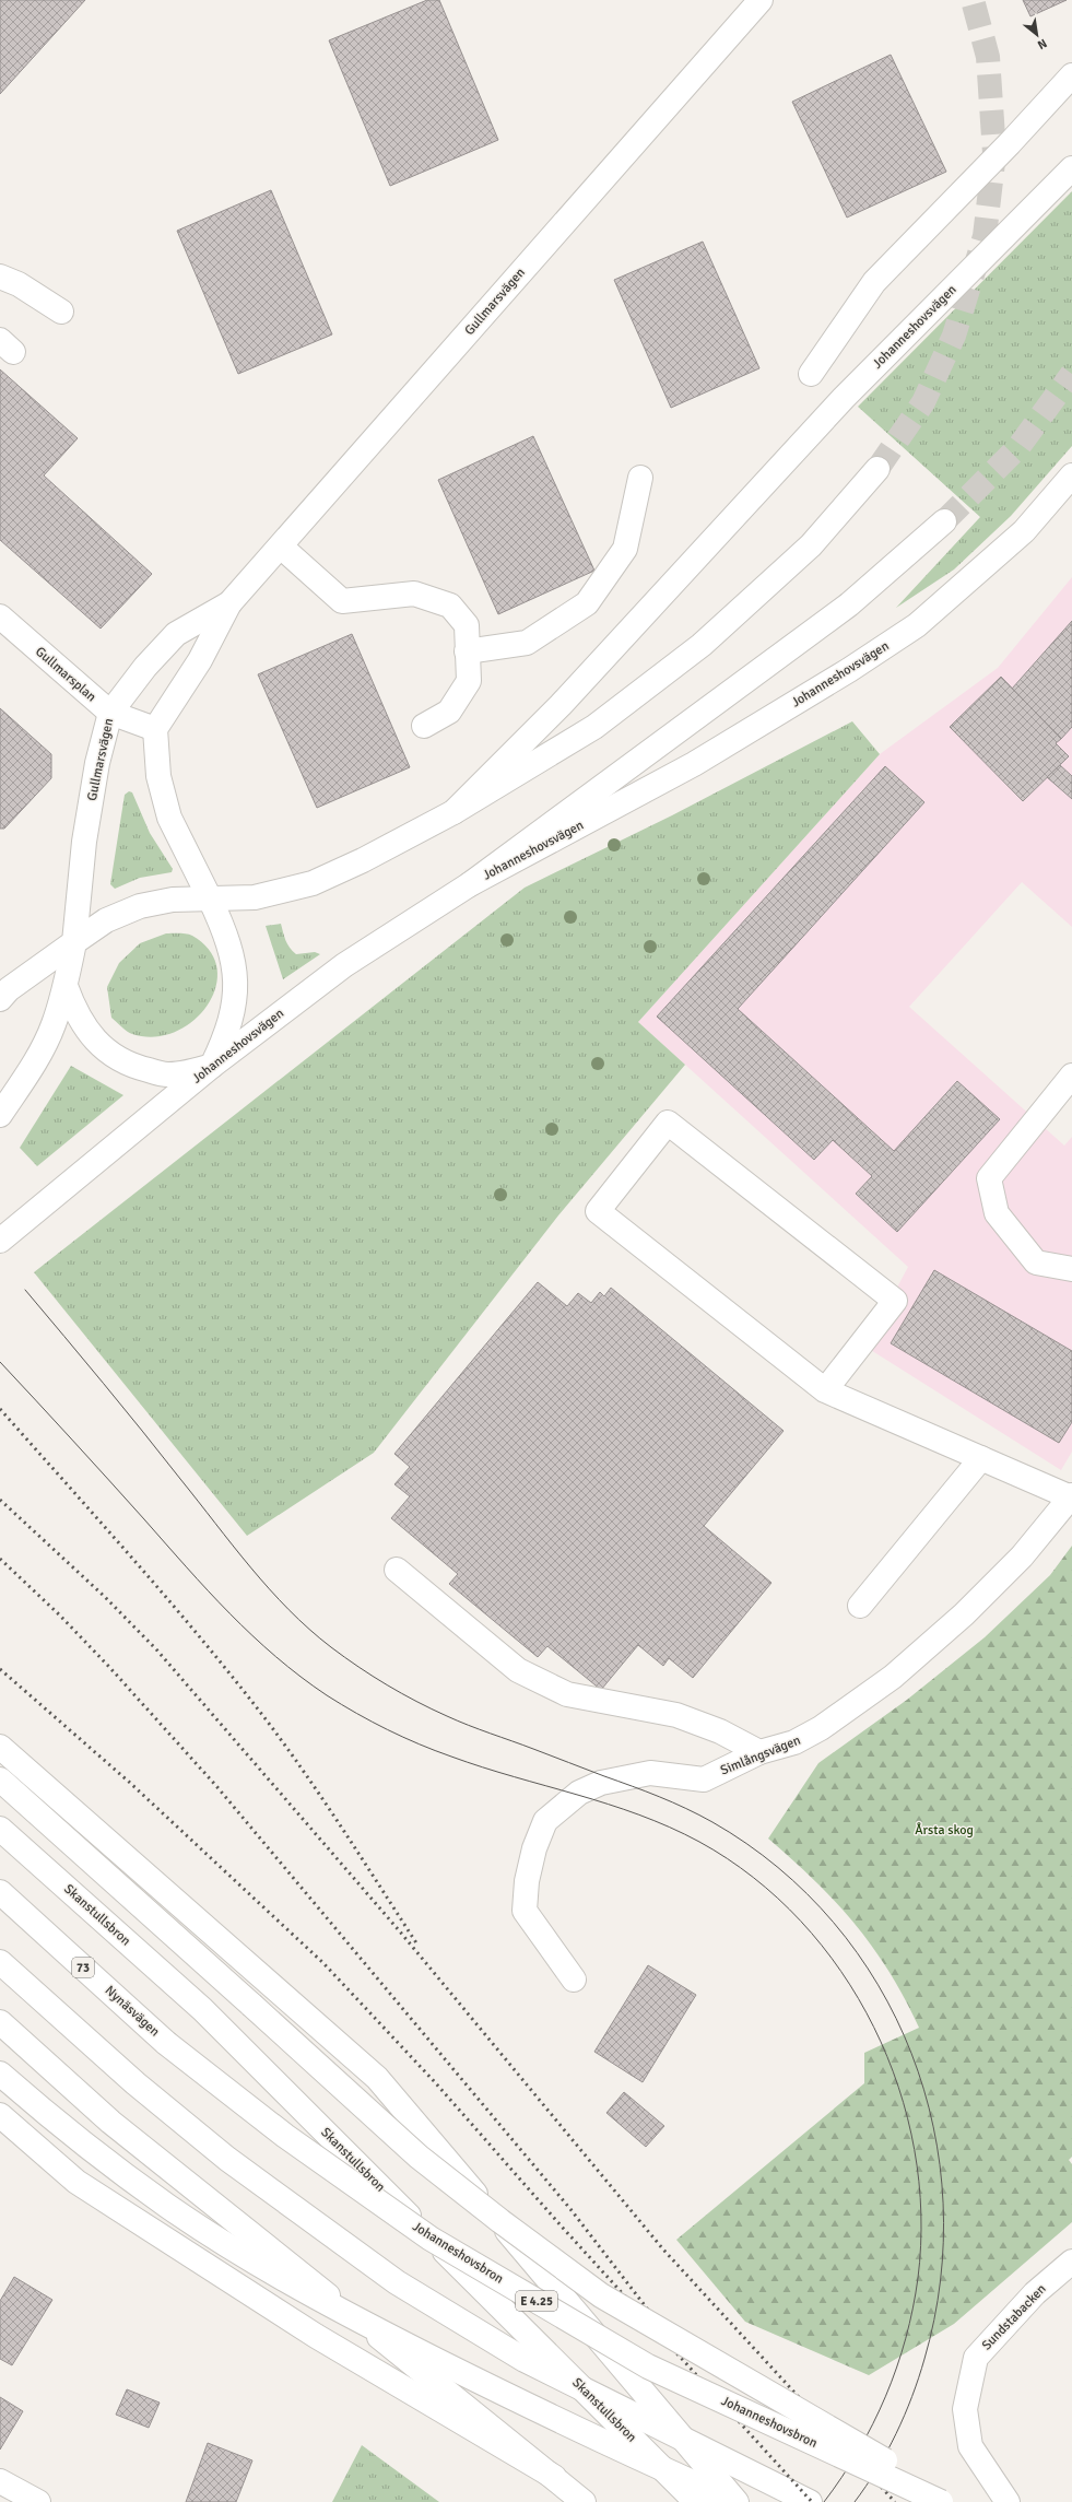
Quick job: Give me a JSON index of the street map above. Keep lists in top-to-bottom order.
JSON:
{
  "streets": {
    "main road": [
      "Gullmarsvägen",
      "Johanneshovsvägen",
      "Gullmarsplan",
      "Simlångsvägen",
      "Skanstullsbron",
      "73",
      "Nynäsvägen",
      "Johanneshovsbron",
      "E 4.25",
      "Sundstabacken"
    ]
  },
  "crossings": [
    ["Gullmarsvägen", "Johanneshovsvägen"],
    ["Gullmarsvägen", "Gullmarsplan"],
    ["Nynäsvägen", "Johanneshovsbron"]
  ],
  "parks": ["Årsta skog"],
  "north": "bottom right"
}
